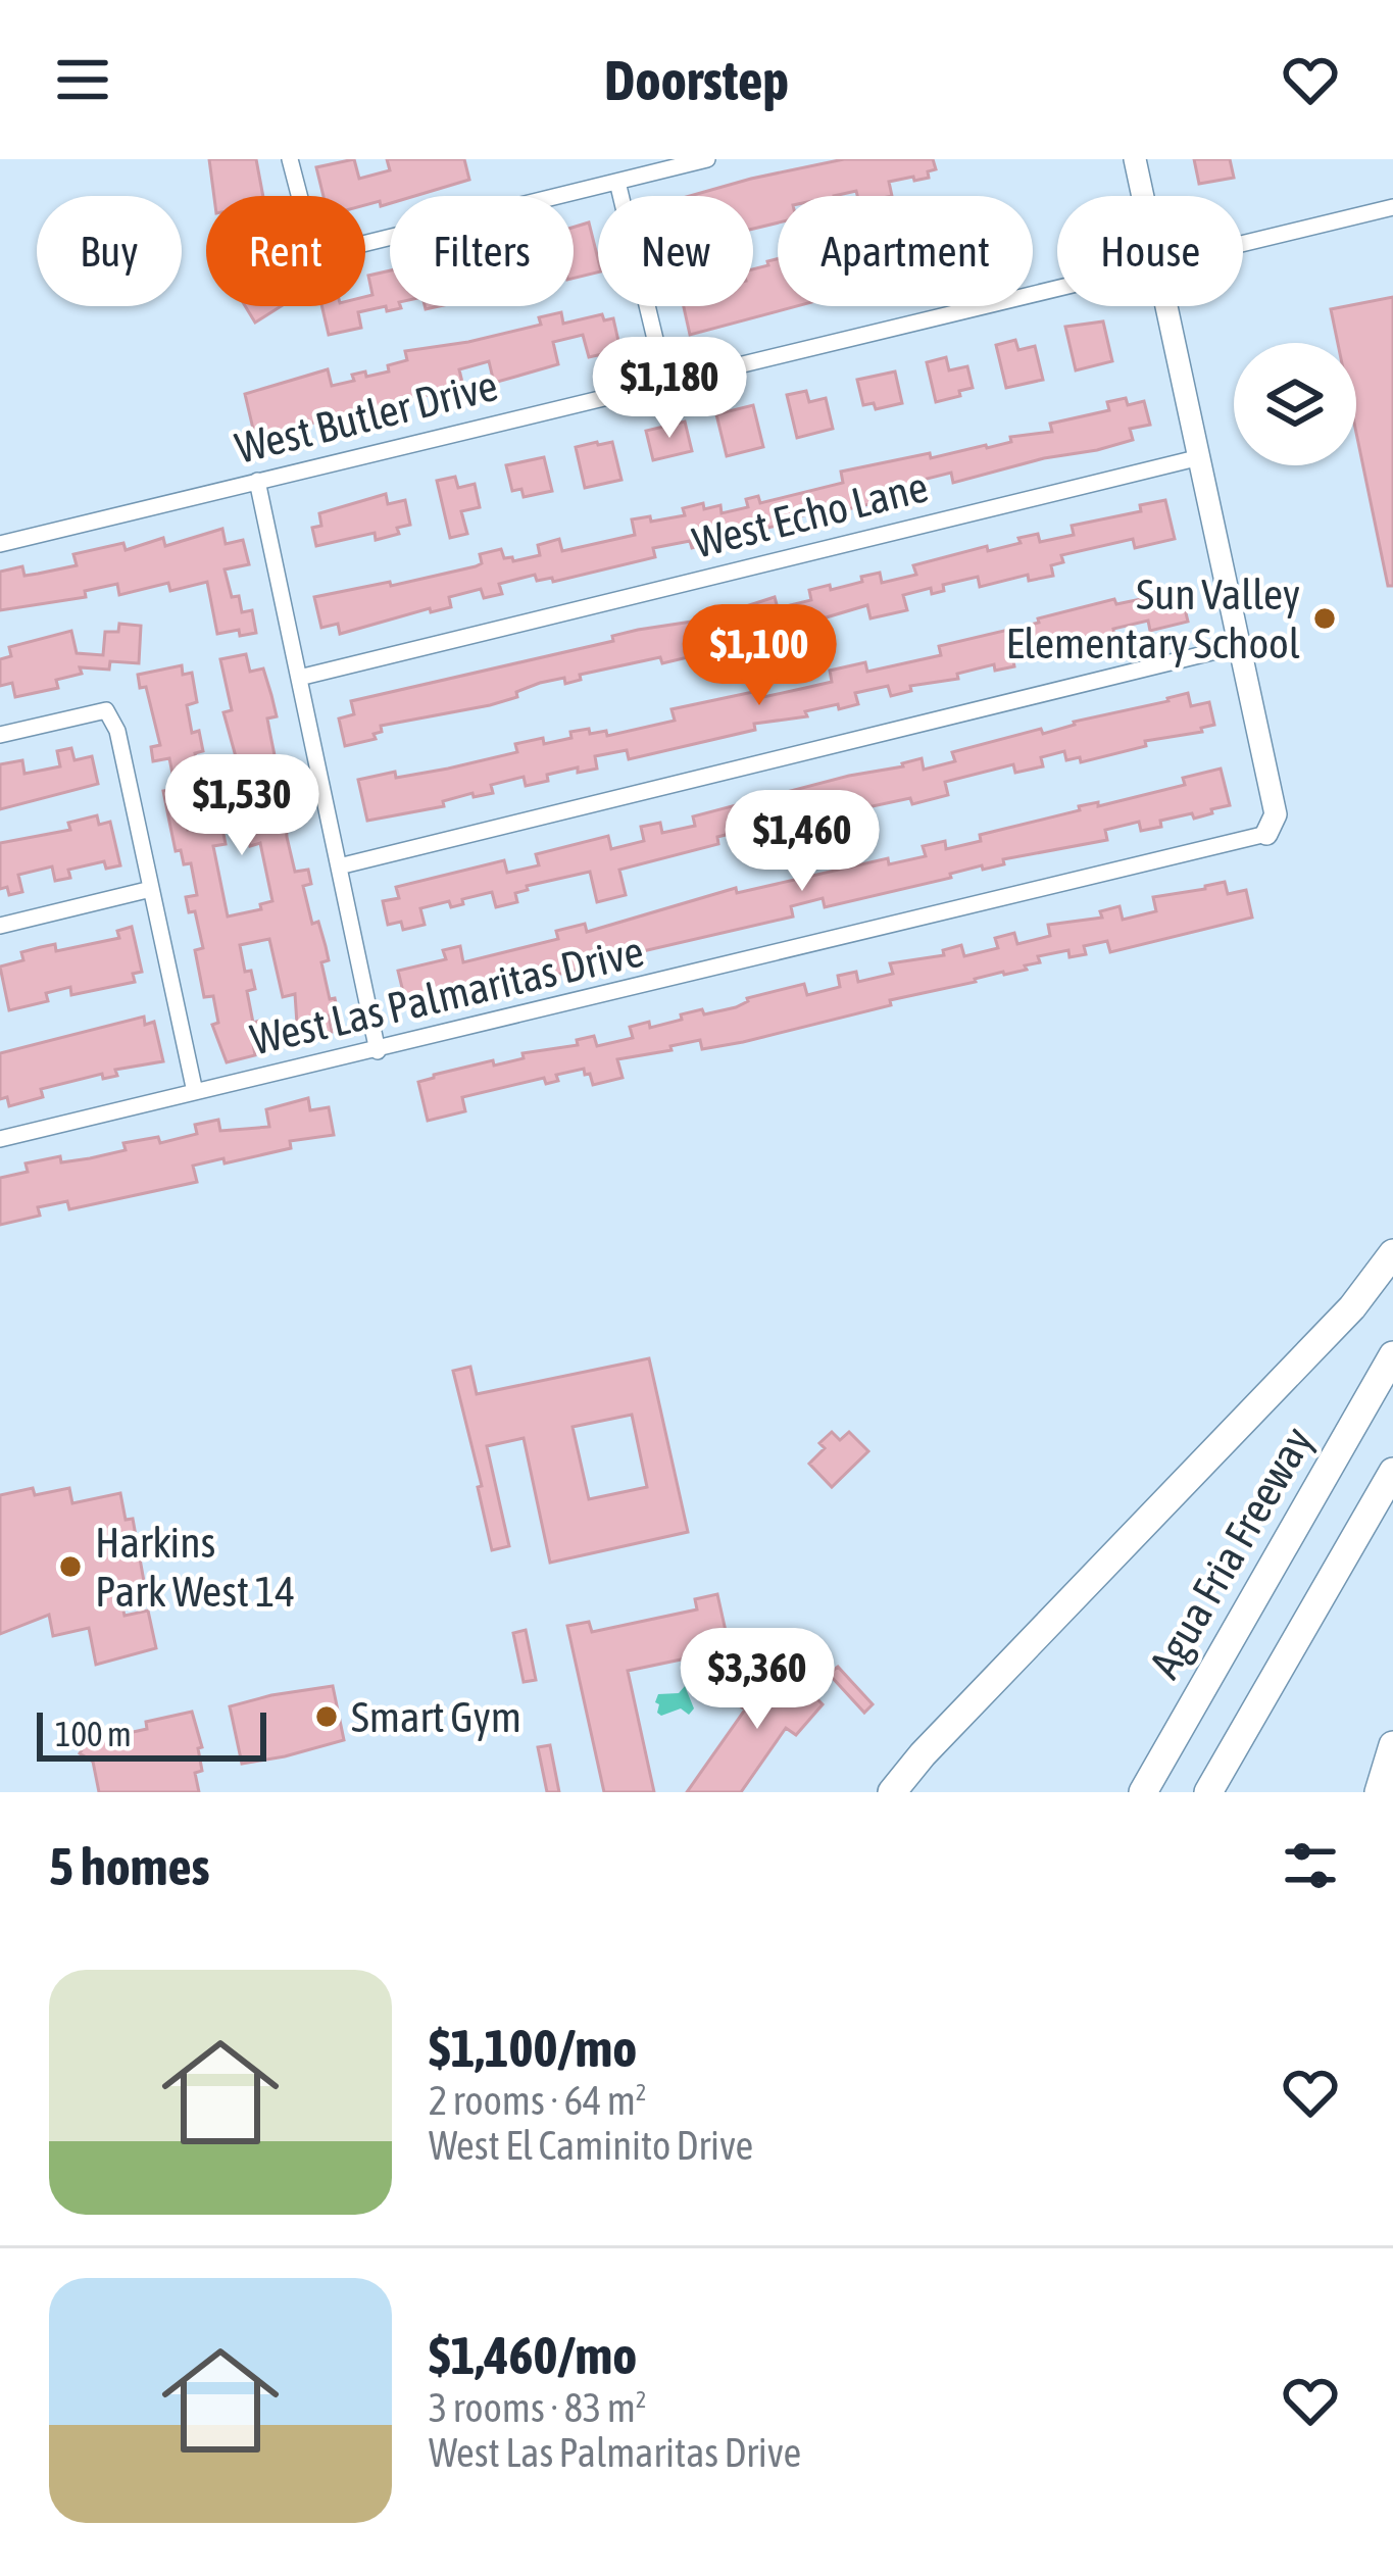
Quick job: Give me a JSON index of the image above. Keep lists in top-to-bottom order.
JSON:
{
  "streets": {
    "highway": ["Agua Fria Freeway"],
    "street": ["West Butler Drive", "West Echo Lane", "West Las Palmaritas Drive"]
  },
  "places": ["Sun Valley Elementary School", "Harkins Park West 14", "Smart Gym"],
  "scale_bar": "100 m",
  "page": {
    "header": "Doorstep",
    "chip": [
      "Buy",
      "Rent",
      "Filters",
      "New",
      "Apartment",
      "House"
    ],
    "price": [
      "$1,180",
      "$1,100",
      "$1,530",
      "$1,460",
      "$3,360"
    ],
    "scale": "100 m",
    "heading": "5 homes",
    "list": [
      {
        "name": "$1,100/mo",
        "note": "2 rooms · 64 m² · West El Caminito Drive"
      },
      {
        "name": "$1,460/mo",
        "note": "3 rooms · 83 m² · West Las Palmaritas Drive"
      }
    ]
  }
}
